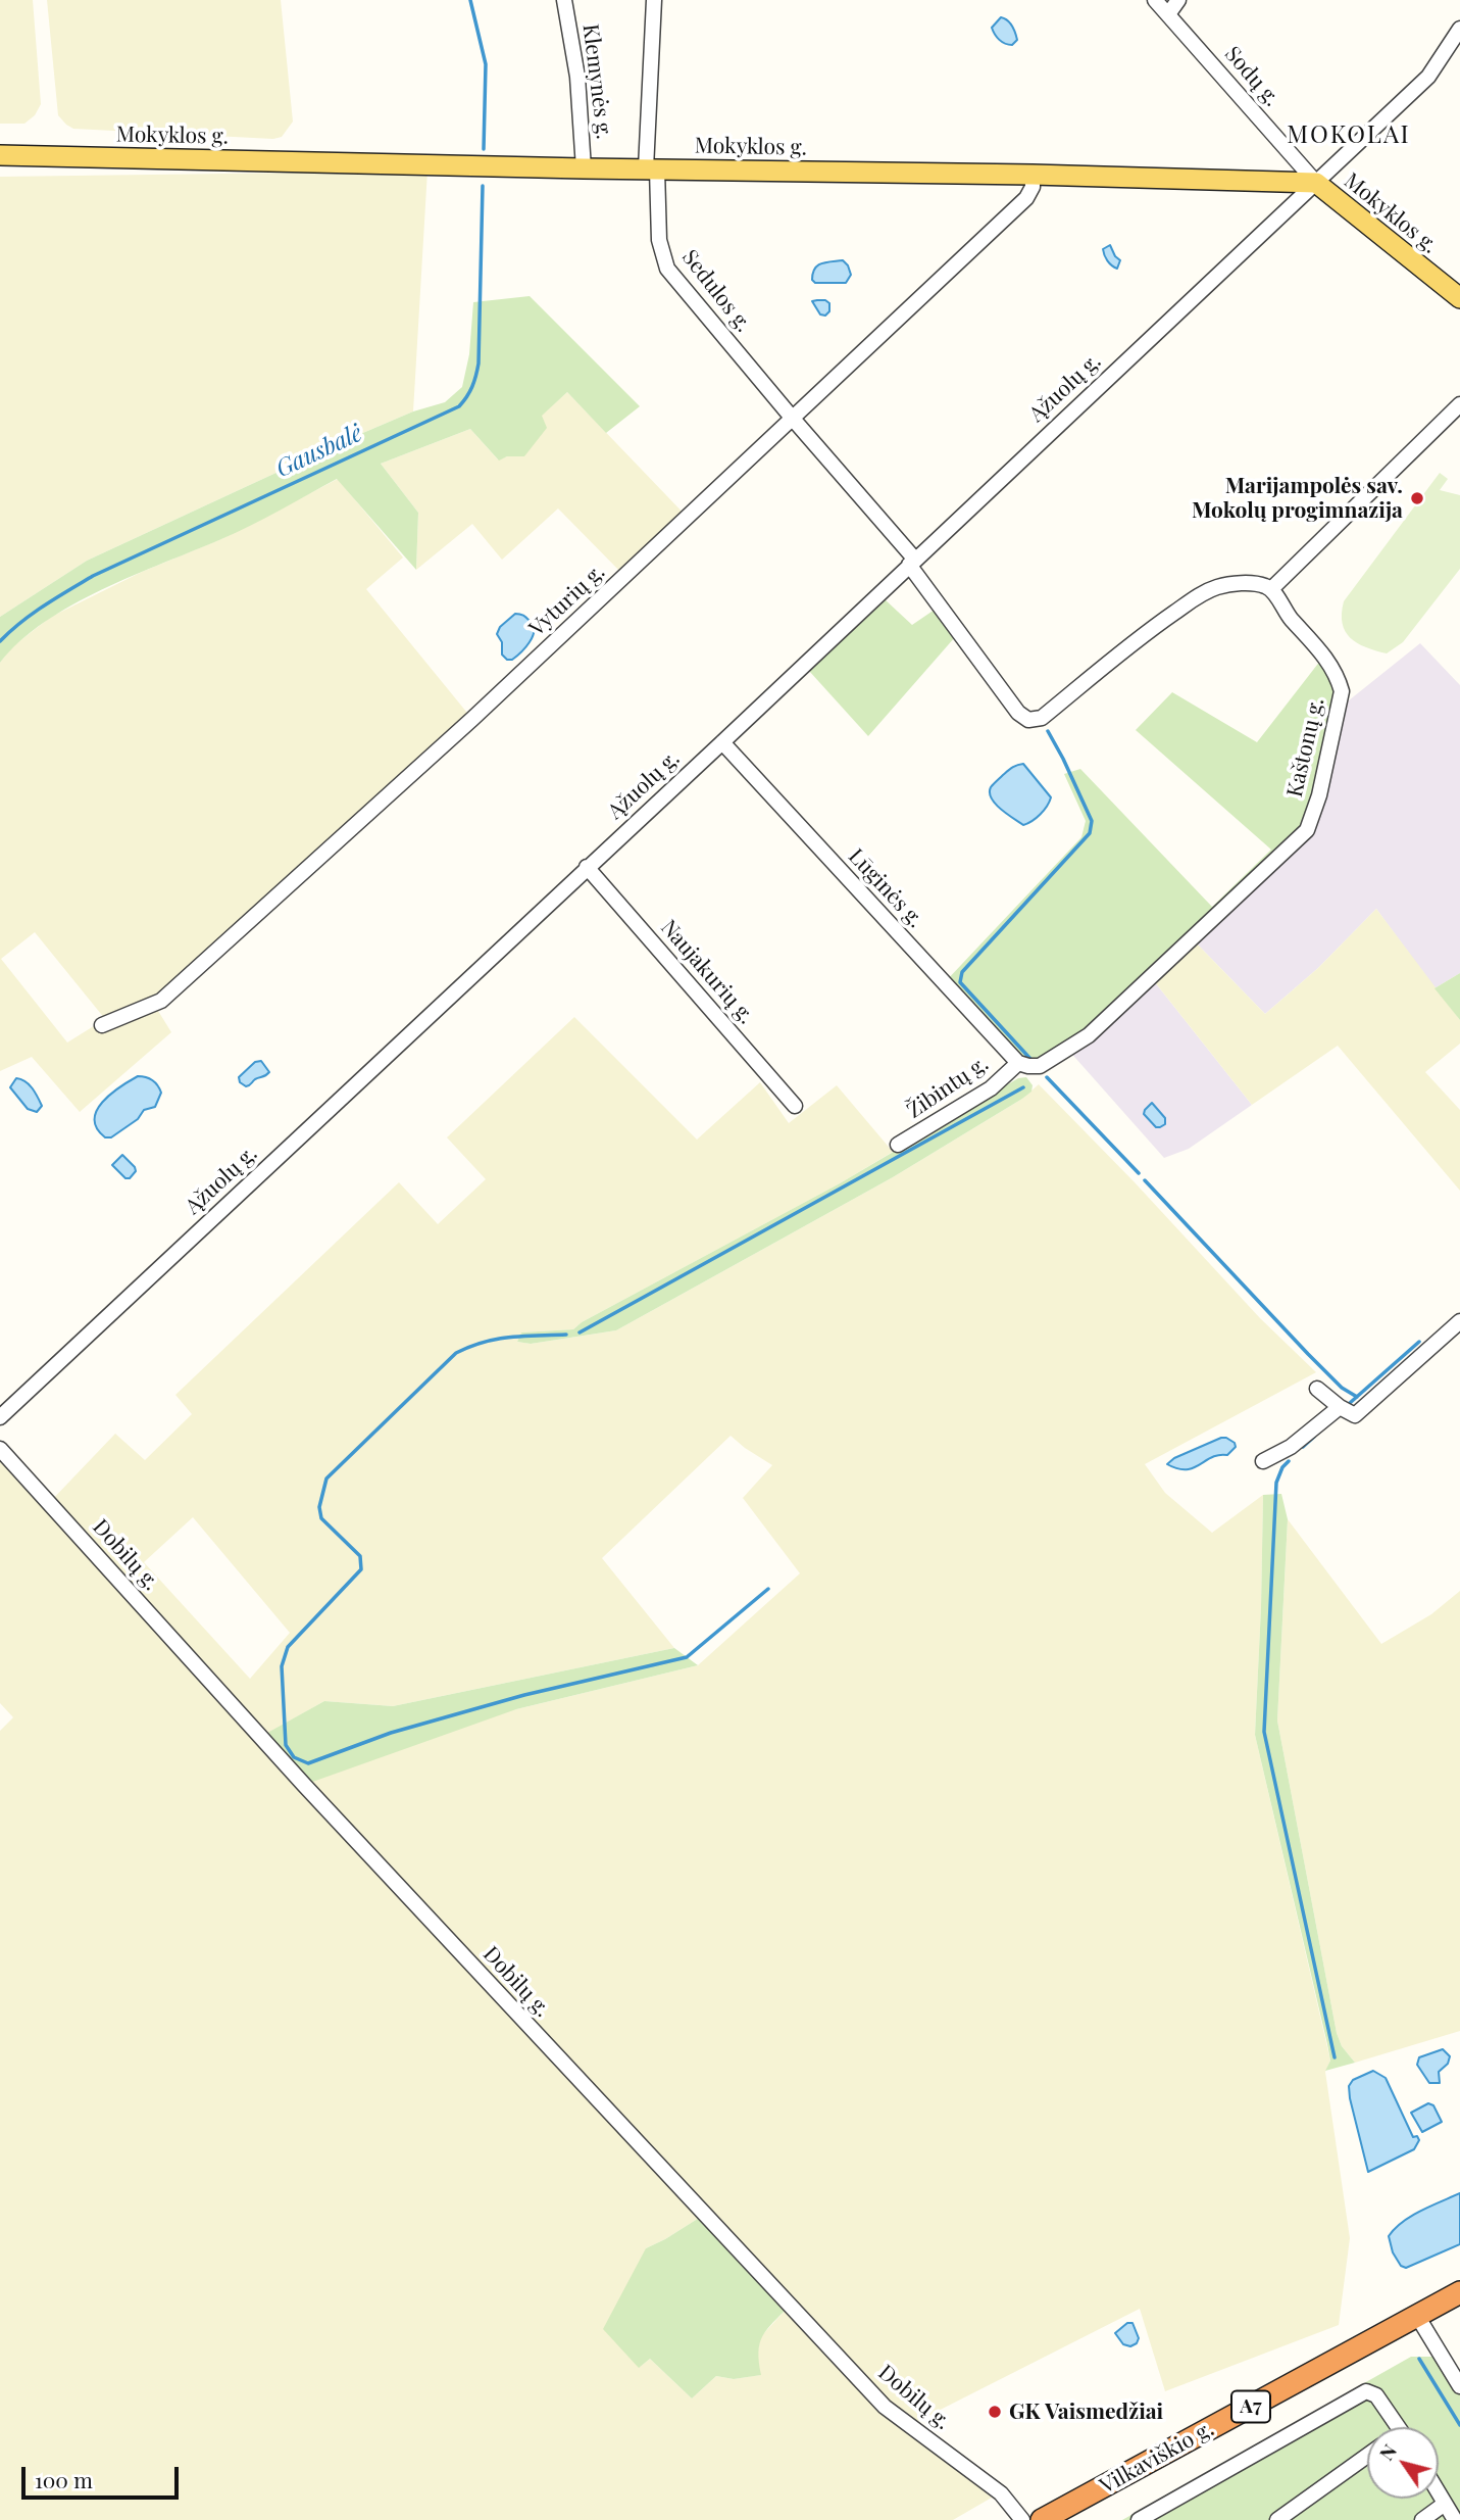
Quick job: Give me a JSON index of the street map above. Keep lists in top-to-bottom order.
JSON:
{
  "streets": {
    "highway": ["A7", "Vilkaviškio g."],
    "main road": ["Mokyklos g."],
    "street": [
      "Sodų g.",
      "Klemynės g.",
      "Sedulos g.",
      "Ąžuolų g.",
      "Vyturių g.",
      "Kaštonų g.",
      "Lūginės g.",
      "Naujakurių g.",
      "Žibintų g.",
      "Dobilų g."
    ]
  },
  "crossings": [
    ["Sodų g.", "Mokyklos g."],
    ["Sodų g.", "Ąžuolų g."],
    ["Klemynės g.", "Mokyklos g."],
    ["Mokyklos g.", "Sedulos g."],
    ["Mokyklos g.", "Ąžuolų g."],
    ["Mokyklos g.", "Vyturių g."],
    ["Sedulos g.", "Ąžuolų g."],
    ["Sedulos g.", "Vyturių g."],
    ["Ąžuolų g.", "Lūginės g."],
    ["Ąžuolų g.", "Naujakurių g."],
    ["Kaštonų g.", "Lūginės g."],
    ["Kaštonų g.", "Žibintų g."],
    ["Lūginės g.", "Žibintų g."]
  ],
  "districts": ["MOKOLAI"],
  "water": ["Gausbalė"],
  "places": ["Marijampolės sav. Mokolų progimnazija", "GK Vaismedžiai"],
  "scale_bar": "100 m",
  "north": "top left"
}
